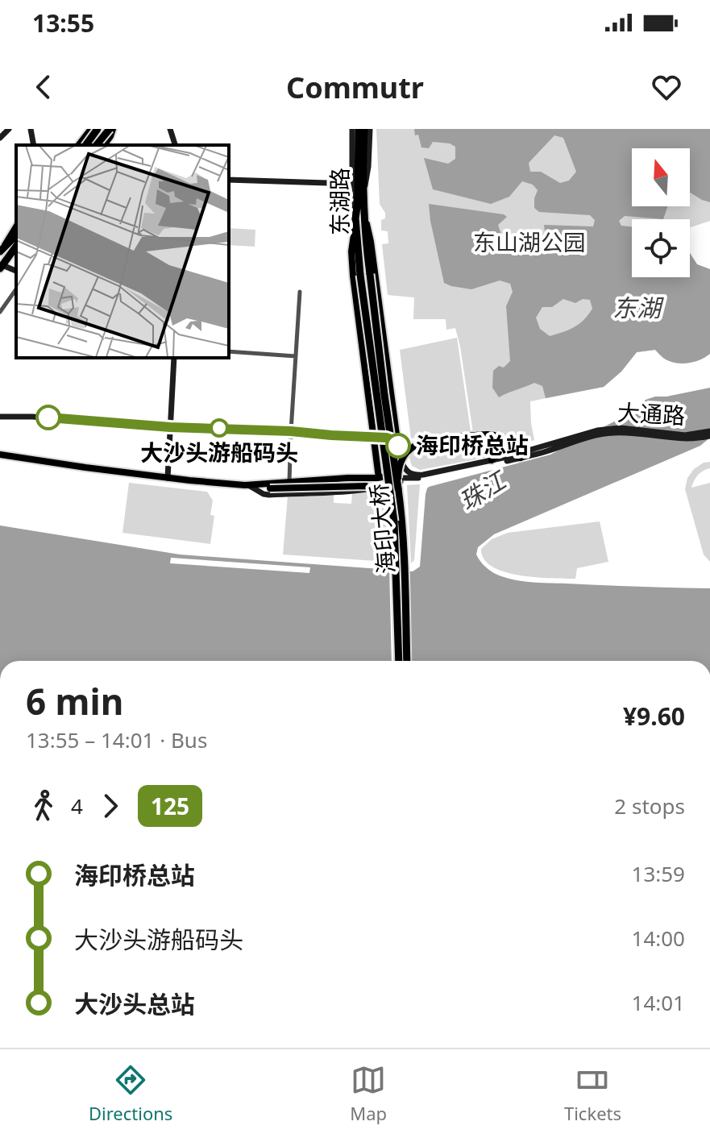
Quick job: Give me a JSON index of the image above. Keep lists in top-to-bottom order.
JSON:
{
  "streets": {
    "highway": ["东湖路", "海印大桥"],
    "main road": ["大通路"]
  },
  "crossings": [
    ["东湖路", "海印大桥"]
  ],
  "water": ["东湖", "珠江"],
  "parks": ["东山湖公园"],
  "places": ["大沙头游船码头", "海印桥总站"],
  "lines": ["bus line 125"],
  "north": "top",
  "page": {
    "status": "13:55",
    "header": "Commutr",
    "heading": ["6 min", "13:55 – 14:01 · Bus", "¥9.60"],
    "legs": ["4", "125", "2 stops"],
    "list": [
      {
        "name": "海印桥总站",
        "value": "13:59"
      },
      {
        "name": "大沙头游船码头",
        "value": "14:00"
      },
      {
        "name": "大沙头总站",
        "value": "14:01"
      }
    ],
    "tabs": ["Directions", "Map", "Tickets"]
  }
}
